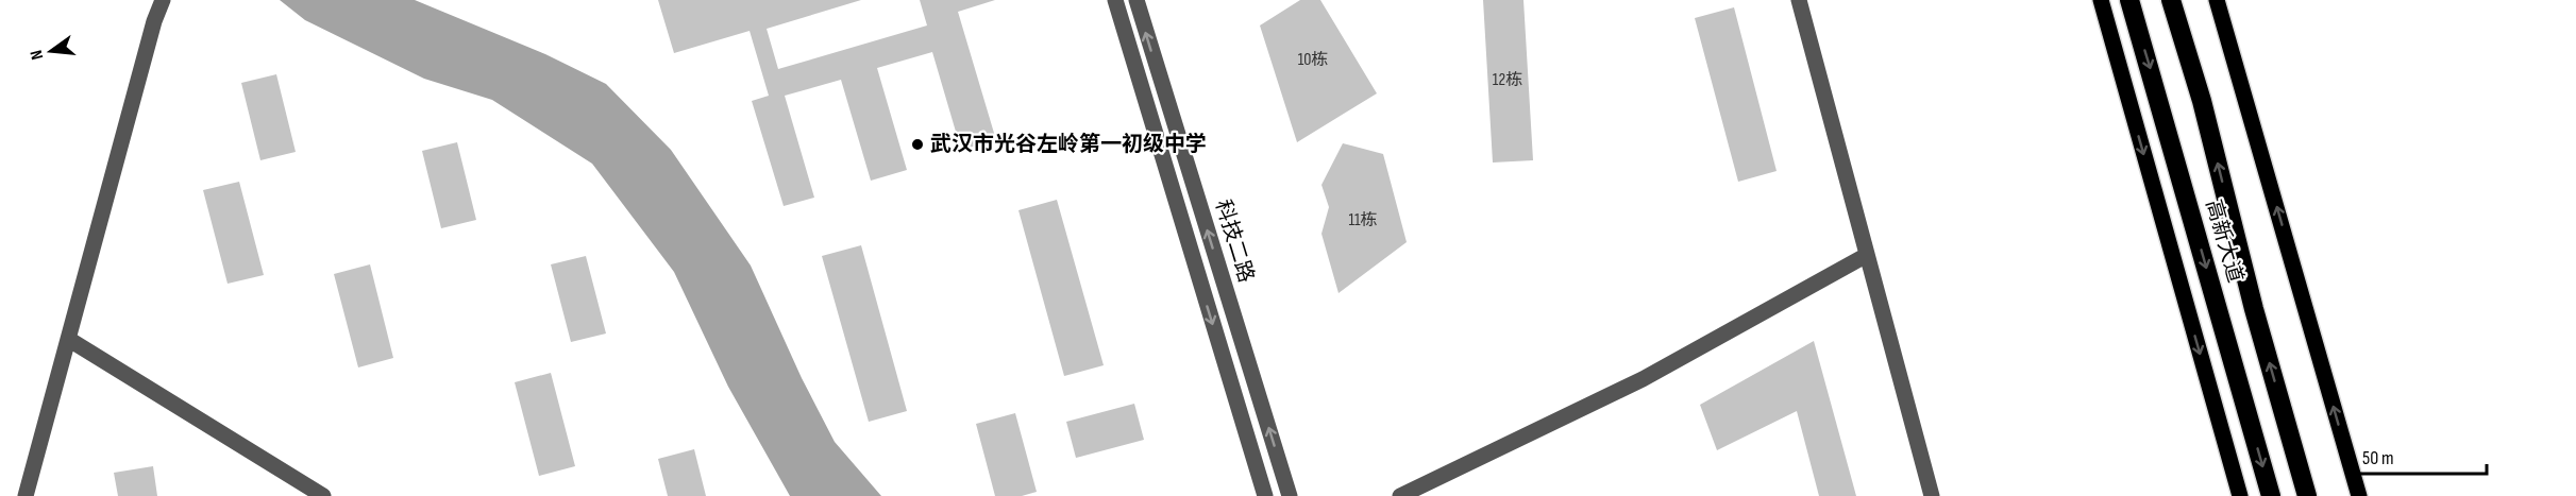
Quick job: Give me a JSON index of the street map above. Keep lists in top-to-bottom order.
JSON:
{
  "streets": {
    "highway": ["高新大道"],
    "street": ["科技二路"]
  },
  "places": ["武汉市光谷左岭第一初级中学"],
  "house_numbers": ["10栋", "12栋", "11栋"],
  "scale_bar": "50 m",
  "north": "left"
}
